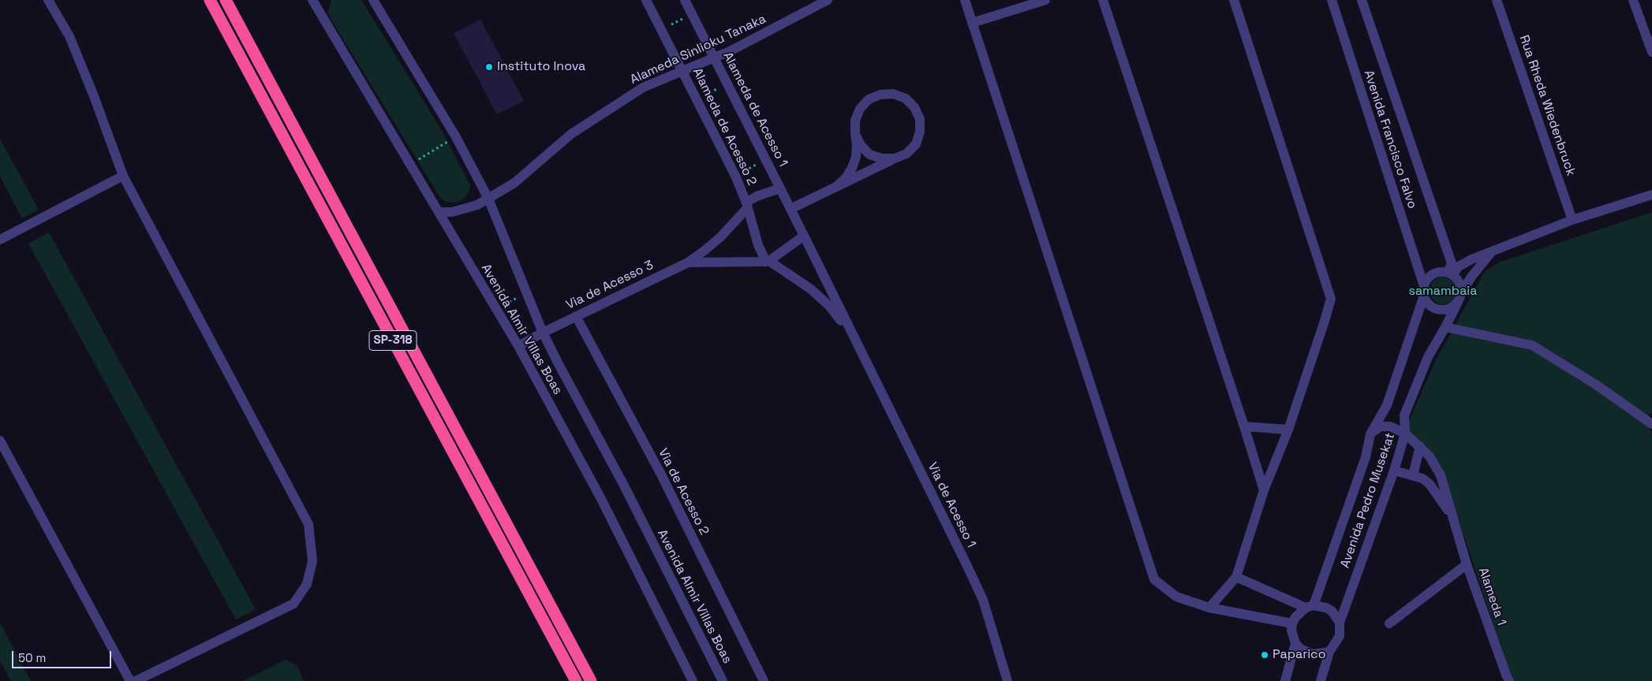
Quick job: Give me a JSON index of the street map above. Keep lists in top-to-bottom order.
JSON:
{
  "streets": {
    "highway": ["SP-318"],
    "street": [
      "Alameda Sinlioku Tanaka",
      "Rua Rheda Wiedenbruck",
      "Alameda de Acesso 1",
      "Alameda de Acesso 2",
      "Avenida Francisco Falvo",
      "Via de Acesso 3",
      "Avenida Almir Villas Boas",
      "Via de Acesso 2",
      "Avenida Pedro Musekat",
      "Via de Acesso 1",
      "Alameda 1"
    ]
  },
  "crossings": [
    ["Alameda Sinlioku Tanaka", "Alameda de Acesso 1"],
    ["Alameda Sinlioku Tanaka", "Alameda de Acesso 2"],
    ["Alameda Sinlioku Tanaka", "Avenida Almir Villas Boas"],
    ["Alameda de Acesso 1", "Via de Acesso 1"],
    ["Alameda de Acesso 2", "Via de Acesso 3"],
    ["Avenida Francisco Falvo", "Avenida Pedro Musekat"],
    ["Via de Acesso 3", "Avenida Almir Villas Boas"],
    ["Via de Acesso 3", "Via de Acesso 2"],
    ["Avenida Pedro Musekat", "Alameda 1"]
  ],
  "parks": ["samambaia"],
  "places": ["Instituto Inova", "Paparico"],
  "scale_bar": "50 m"
}
